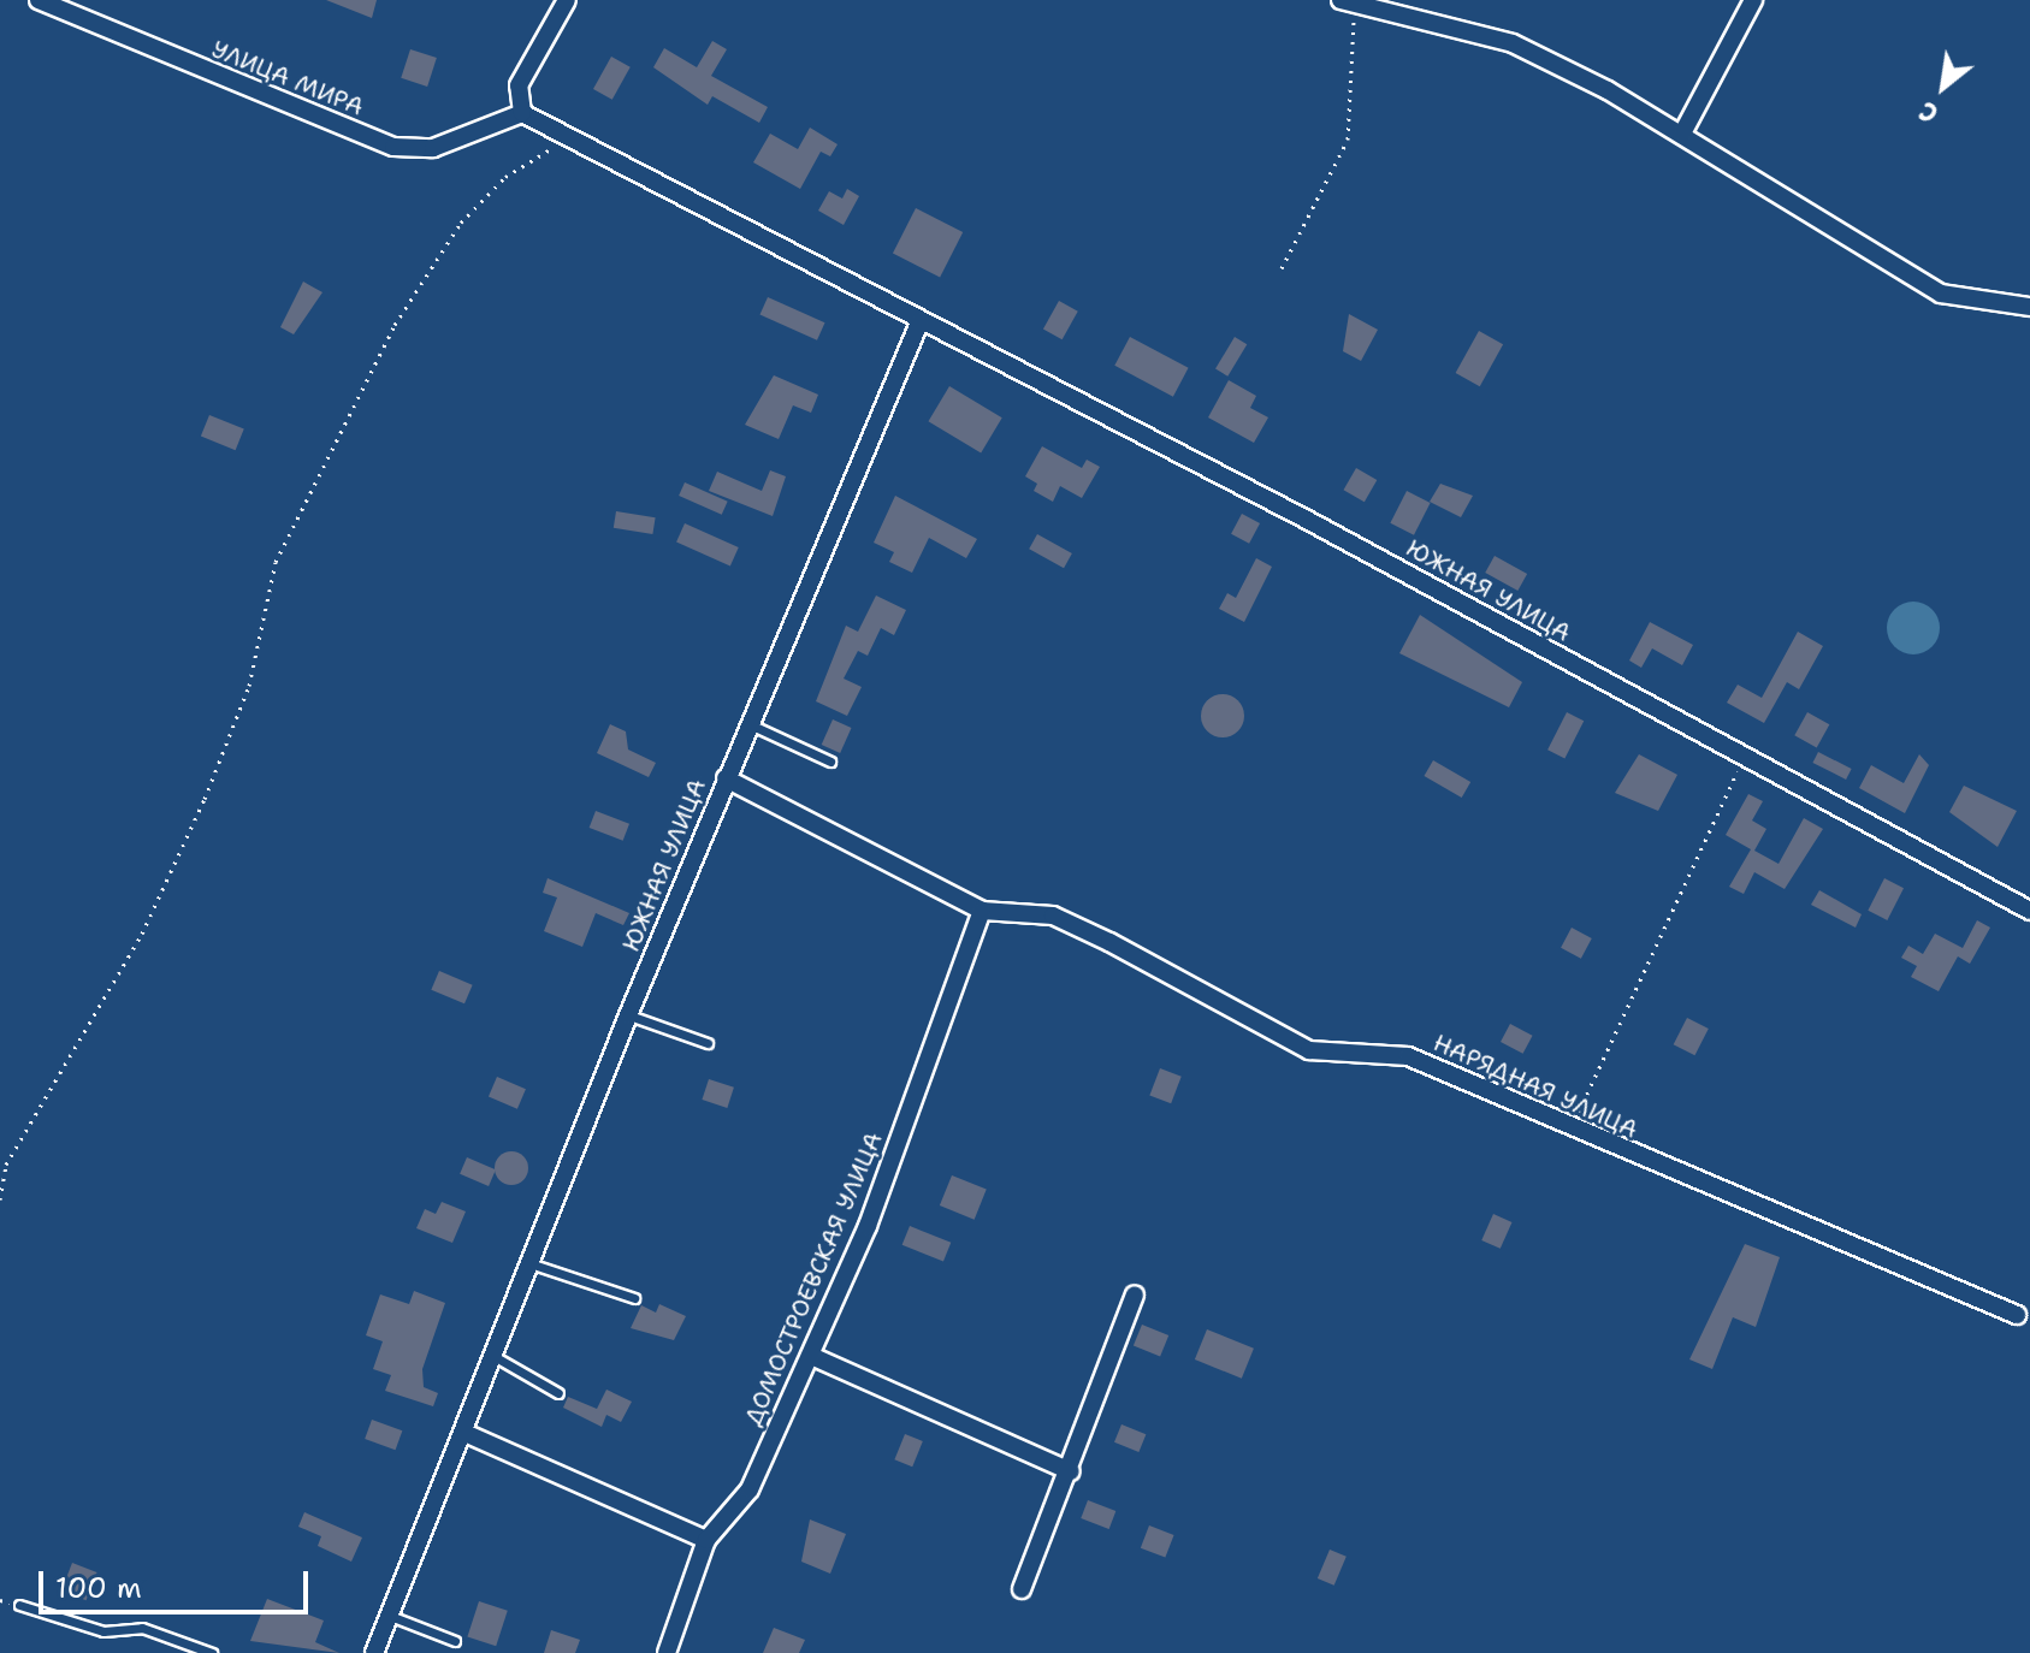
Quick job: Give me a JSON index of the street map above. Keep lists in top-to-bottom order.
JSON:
{
  "streets": {
    "street": [
      "УЛИЦА МИРА",
      "ЮЖНАЯ УЛИЦА",
      "НАРЯДНАЯ УЛИЦА",
      "ДОМОСТРОЕВСКАЯ УЛИЦА"
    ]
  },
  "crossings": [
    ["УЛИЦА МИРА", "ЮЖНАЯ УЛИЦА"],
    ["ЮЖНАЯ УЛИЦА", "НАРЯДНАЯ УЛИЦА"],
    ["НАРЯДНАЯ УЛИЦА", "ДОМОСТРОЕВСКАЯ УЛИЦА"]
  ],
  "scale_bar": "100 m",
  "north": "bottom left"
}
